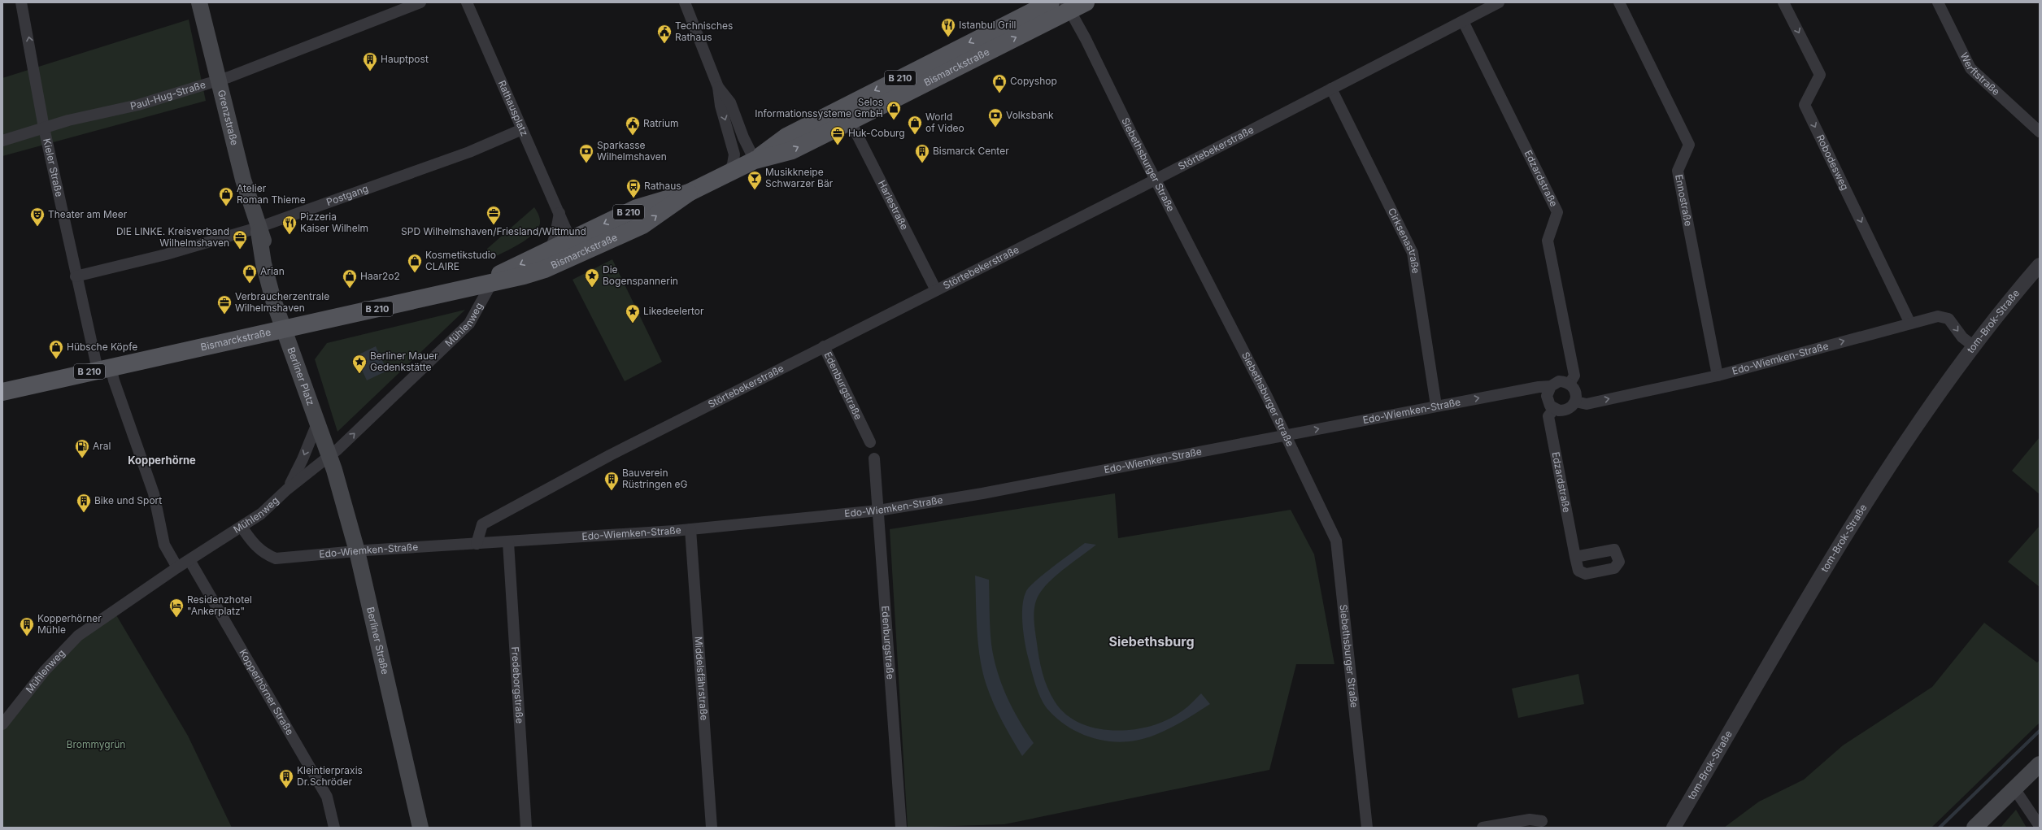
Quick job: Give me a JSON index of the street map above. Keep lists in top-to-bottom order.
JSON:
{
  "streets": {
    "main road": [
      "Bismarckstraße",
      "B 210",
      "Grenzstraße",
      "Berliner Platz",
      "Berliner Straße"
    ],
    "street": [
      "Werftstraße",
      "Paul-Hug-Straße",
      "Rathausplatz",
      "Störtebekerstraße",
      "Robodesweg",
      "Siebethsburger Straße",
      "Kieler Straße",
      "Edzardstraße",
      "Postgang",
      "Ennostraße",
      "Harlestraße",
      "Cirksenastraße",
      "tom-Brok-Straße",
      "Mühlenweg",
      "Edo-Wiemken-Straße",
      "Edenburgstraße",
      "Middelsfährstraße",
      "Fredeborgstraße",
      "Kopperhörner Straße"
    ]
  },
  "crossings": [
    ["Bismarckstraße", "Rathausplatz"],
    ["Bismarckstraße", "Grenzstraße"],
    ["Bismarckstraße", "Siebethsburger Straße"],
    ["Bismarckstraße", "Kieler Straße"],
    ["Bismarckstraße", "Harlestraße"],
    ["Bismarckstraße", "Mühlenweg"],
    ["Bismarckstraße", "Berliner Platz"],
    ["Paul-Hug-Straße", "Grenzstraße"],
    ["Paul-Hug-Straße", "Kieler Straße"],
    ["Rathausplatz", "Postgang"],
    ["Grenzstraße", "Postgang"],
    ["Grenzstraße", "Berliner Platz"],
    ["Störtebekerstraße", "Siebethsburger Straße"],
    ["Störtebekerstraße", "Edzardstraße"],
    ["Störtebekerstraße", "Harlestraße"],
    ["Störtebekerstraße", "Cirksenastraße"],
    ["Störtebekerstraße", "Edo-Wiemken-Straße"],
    ["Störtebekerstraße", "Edenburgstraße"],
    ["Robodesweg", "Edo-Wiemken-Straße"],
    ["Siebethsburger Straße", "Edo-Wiemken-Straße"],
    ["Kieler Straße", "Postgang"],
    ["Edzardstraße", "Edo-Wiemken-Straße"],
    ["Ennostraße", "Edo-Wiemken-Straße"],
    ["Cirksenastraße", "Edo-Wiemken-Straße"],
    ["tom-Brok-Straße", "Edo-Wiemken-Straße"],
    ["Mühlenweg", "Edo-Wiemken-Straße"],
    ["Mühlenweg", "Berliner Platz"],
    ["Mühlenweg", "Berliner Straße"],
    ["Mühlenweg", "Kopperhörner Straße"],
    ["Edo-Wiemken-Straße", "Edenburgstraße"],
    ["Edo-Wiemken-Straße", "Berliner Straße"],
    ["Edo-Wiemken-Straße", "Middelsfährstraße"],
    ["Edo-Wiemken-Straße", "Fredeborgstraße"],
    ["Berliner Platz", "Berliner Straße"]
  ],
  "one_way": ["Robodesweg", "Mühlenweg", "Edo-Wiemken-Straße"],
  "districts": ["Kopperhörne", "Siebethsburg"],
  "parks": ["Brommygrün"],
  "places": {
    "restaurant": ["Istanbul Grill", "Pizzeria Kaiser Wilhelm"],
    "public building": ["Technisches Rathaus", "Ratrium"],
    "building": [
      "Hauptpost",
      "Bismarck Center",
      "Bauverein Rüstringen eG",
      "Bike und Sport",
      "Kopperhörner Mühle",
      "Kleintierpraxis Dr.Schröder"
    ],
    "shop": [
      "Copyshop",
      "Selos Informationssysteme GmbH",
      "World of Video",
      "Atelier Roman Thieme",
      "Kosmetikstudio CLAIRE",
      "Arian",
      "Haar2o2",
      "Hübsche Köpfe"
    ],
    "bank": ["Volksbank", "Sparkasse Wilhelmshaven"],
    "office": [
      "Huk-Coburg",
      "SPD Wilhelmshaven/Friesland/Wittmund",
      "DIE LINKE. Kreisverband Wilhelmshaven",
      "Verbraucherzentrale Wilhelmshaven"
    ],
    "bar": ["Musikkneipe Schwarzer Bär"],
    "bus stop": ["Rathaus"],
    "theatre": ["Theater am Meer"],
    "place": ["Die Bogenspannerin", "Likedeelertor", "Berliner Mauer Gedenkstätte"],
    "fuel station": ["Aral"],
    "hotel": ["Residenzhotel \"Ankerplatz\""]
  }
}
